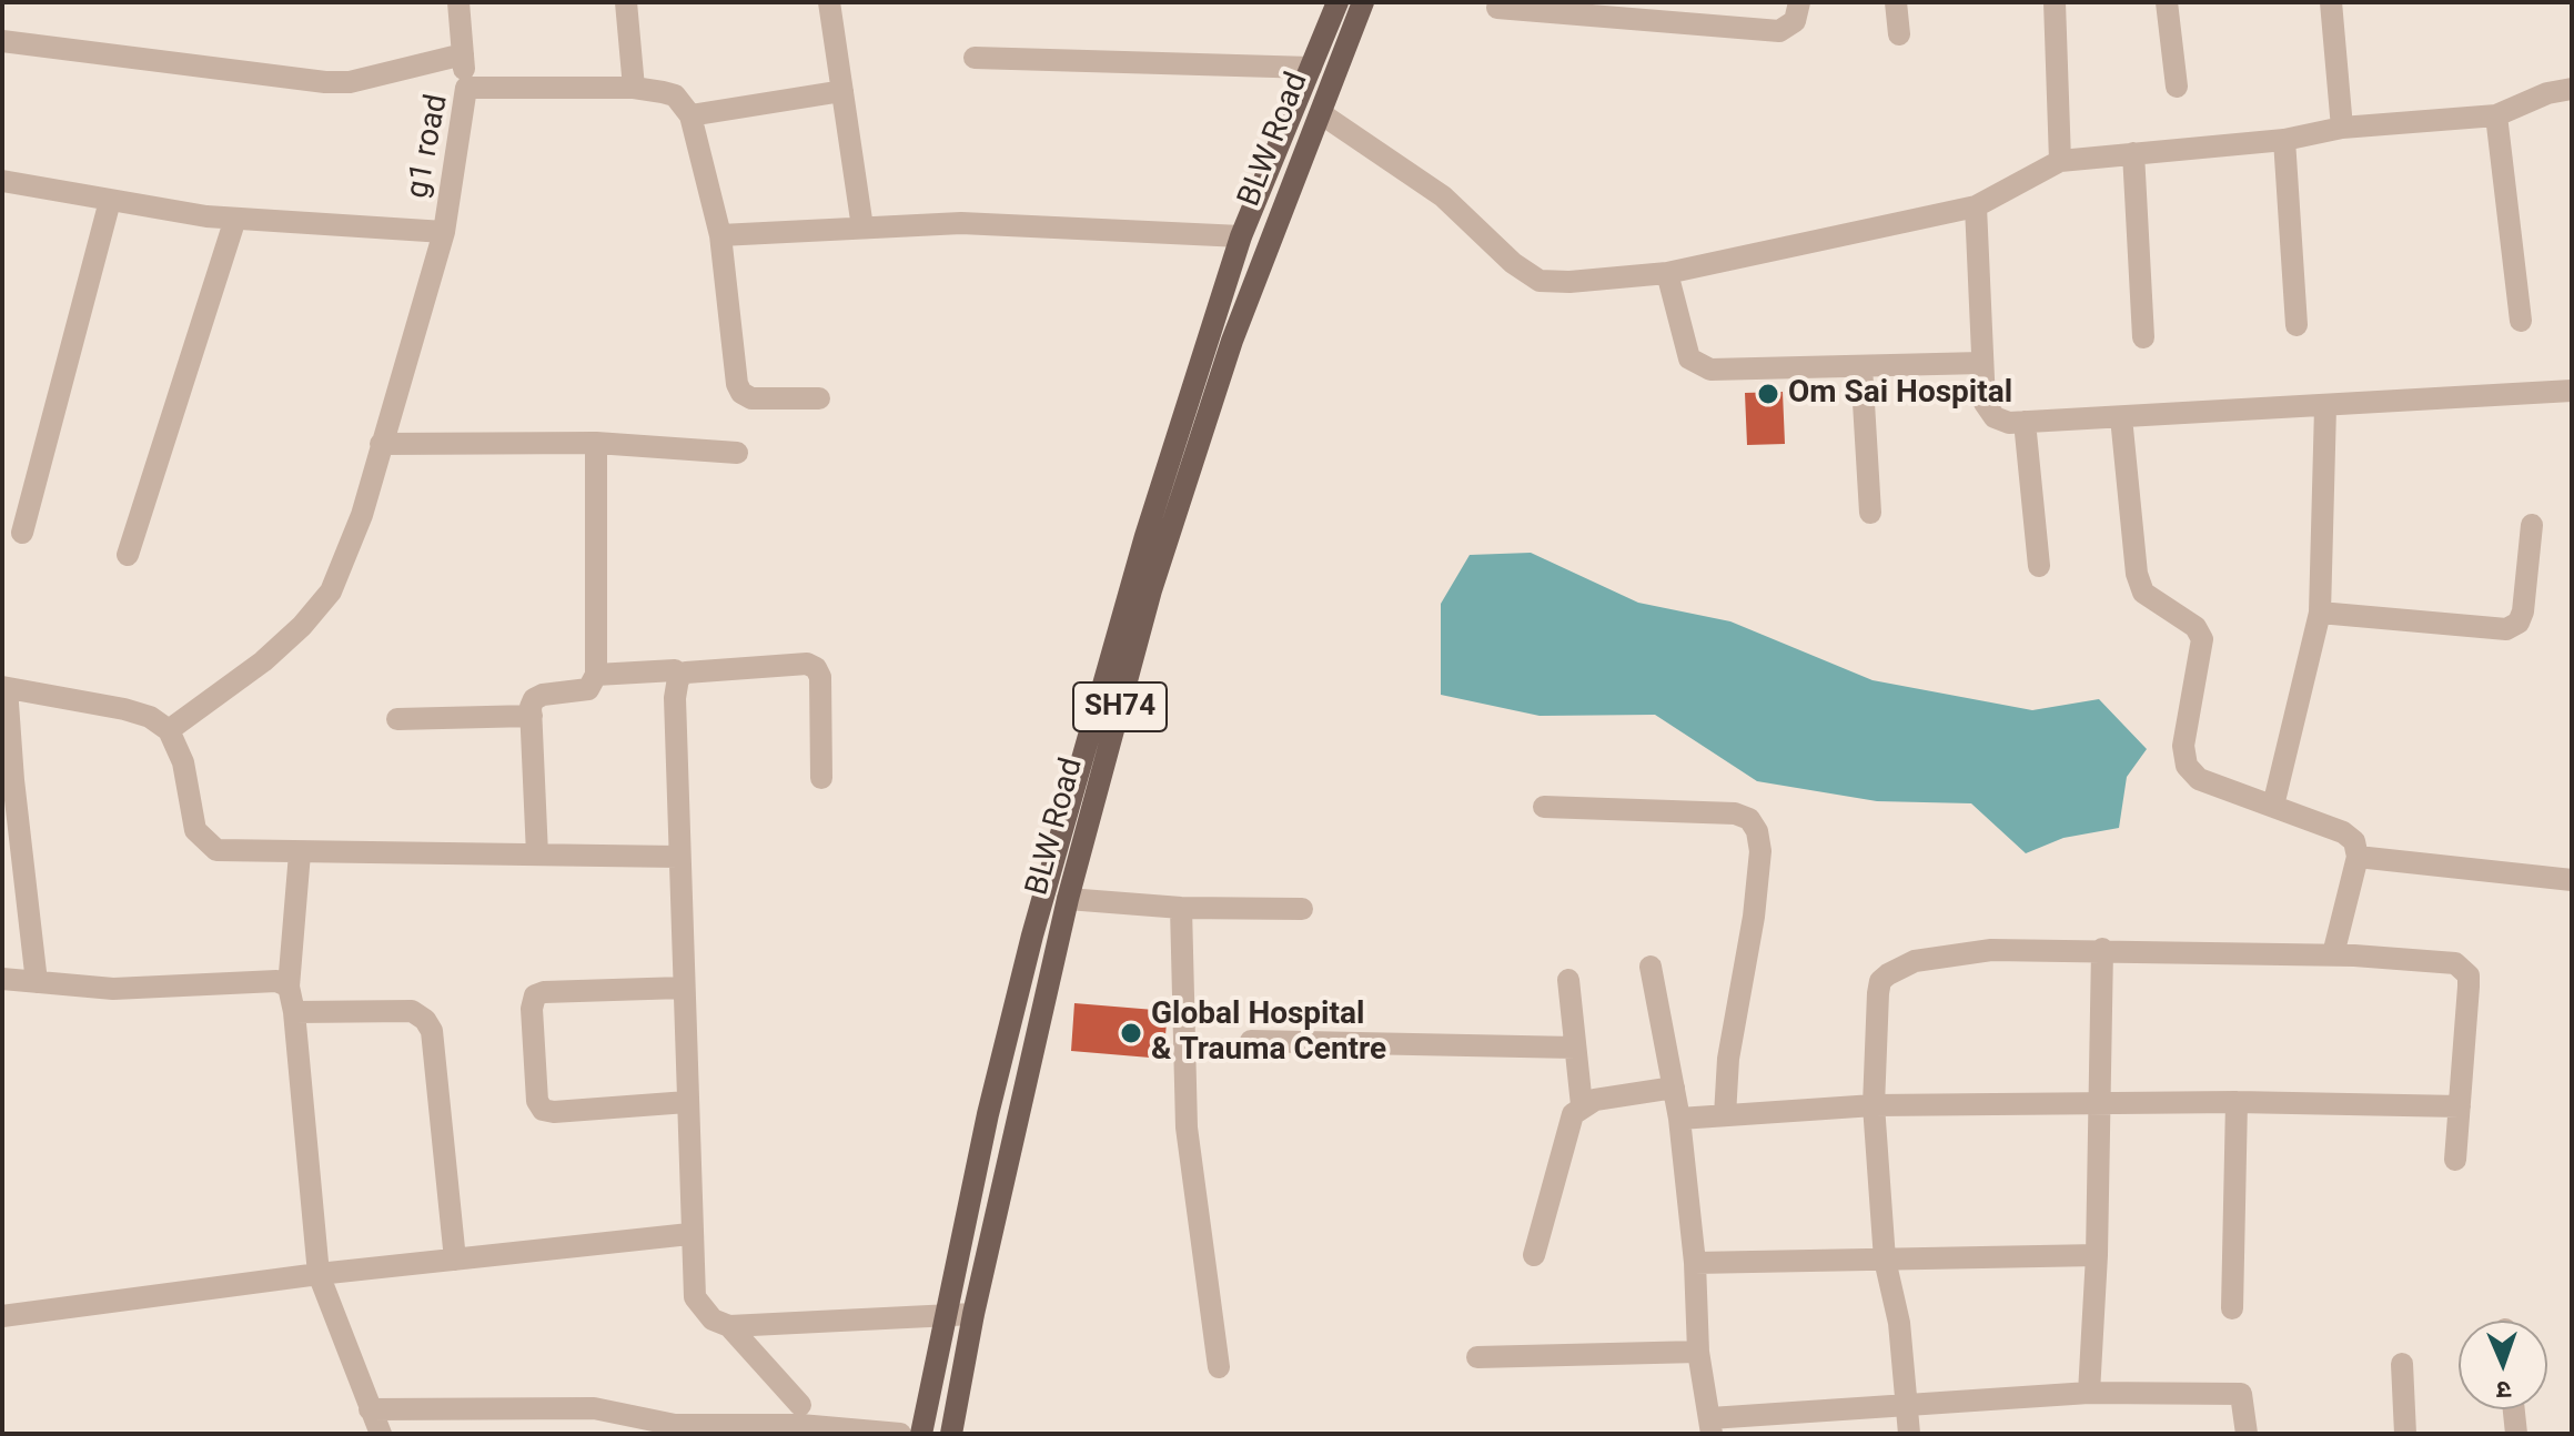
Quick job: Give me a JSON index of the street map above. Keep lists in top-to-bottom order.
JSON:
{
  "streets": {
    "main road": ["BLW Road", "SH74"],
    "street": ["g1 road"]
  },
  "places": ["Om Sai Hospital", "Global Hospital & Trauma Centre"],
  "north": "bottom"
}
